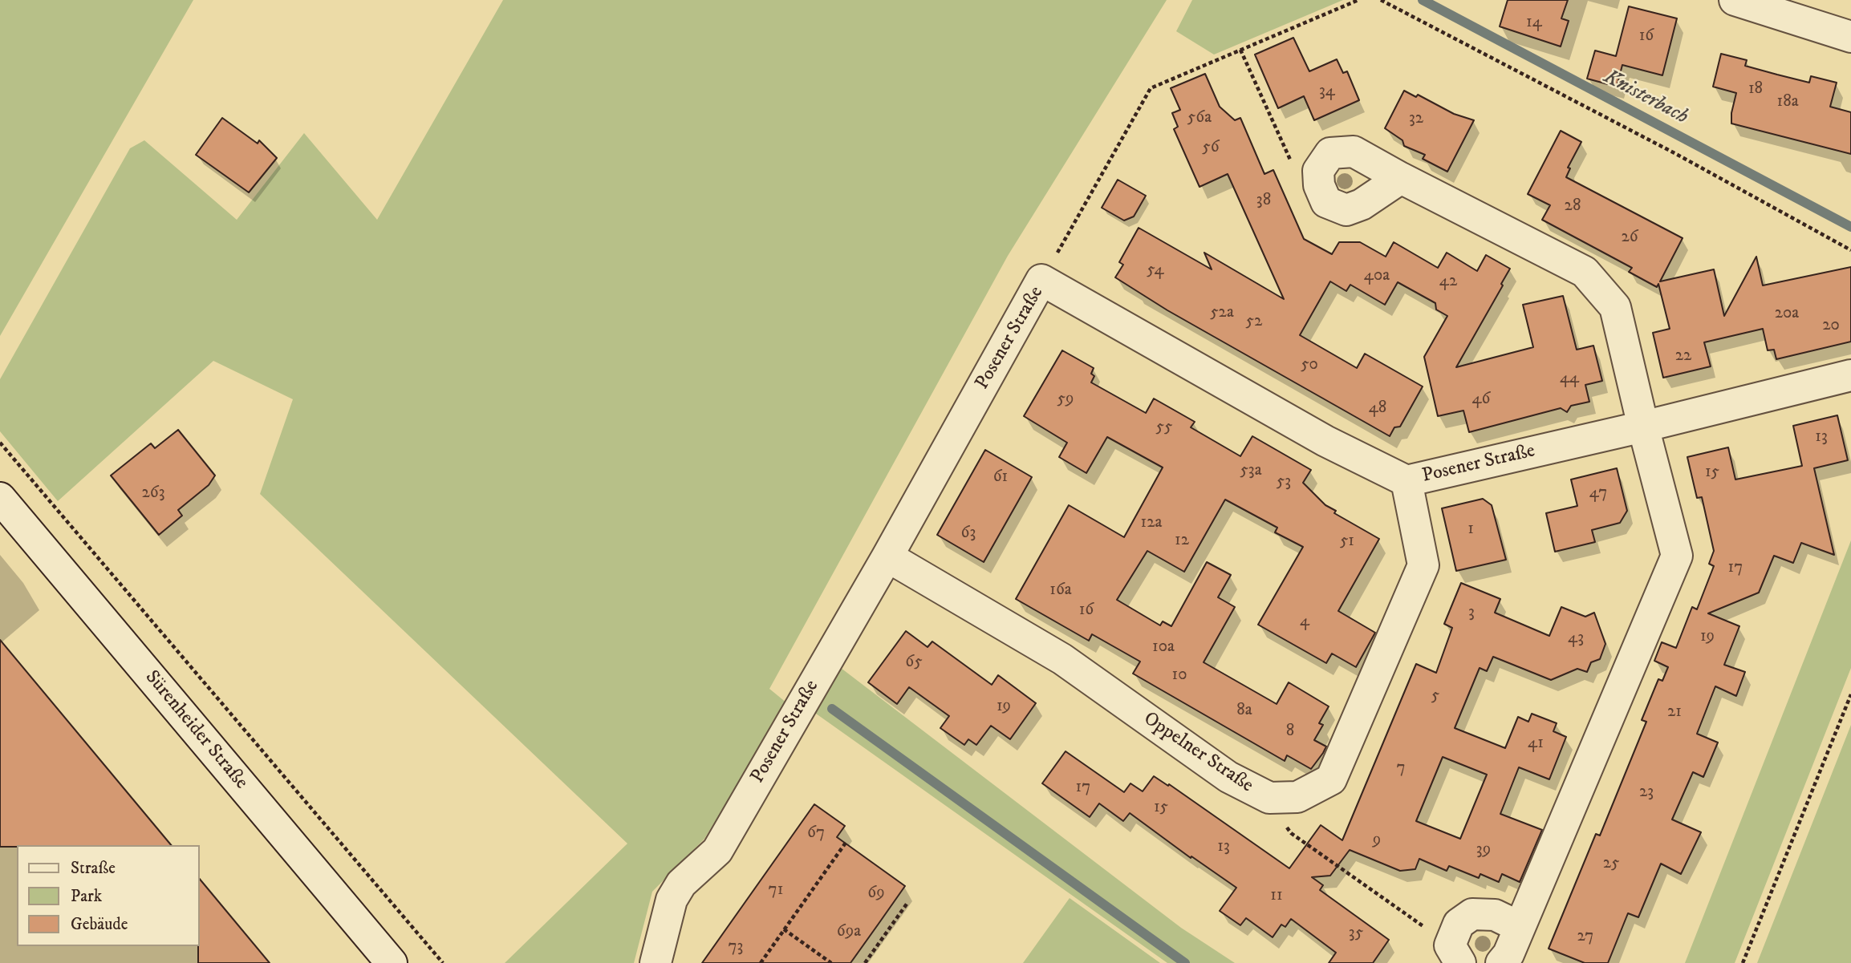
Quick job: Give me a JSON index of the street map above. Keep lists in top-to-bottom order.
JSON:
{
  "streets": {
    "street": ["Posener Straße", "Sürenheider Straße", "Oppelner Straße"]
  },
  "crossings": [
    ["Posener Straße", "Oppelner Straße"]
  ],
  "water": ["Knisterbach"],
  "house_numbers": [
    "14",
    "16",
    "18",
    "34",
    "18a",
    "56a",
    "32",
    "56",
    "38",
    "28",
    "26",
    "54",
    "40a",
    "42",
    "52a",
    "20a",
    "52",
    "20",
    "22",
    "50",
    "44",
    "59",
    "46",
    "48",
    "55",
    "13",
    "53a",
    "15",
    "61",
    "53",
    "263",
    "47",
    "12a",
    "1",
    "63",
    "12",
    "51",
    "17",
    "16a",
    "16",
    "3",
    "4",
    "19",
    "43",
    "10a",
    "65",
    "10",
    "5",
    "19",
    "8a",
    "21",
    "8",
    "41",
    "7",
    "17",
    "23",
    "15",
    "67",
    "9",
    "13",
    "39",
    "25",
    "71",
    "69",
    "11",
    "69a",
    "35",
    "27",
    "73"
  ],
  "legend": ["Straße", "Park", "Gebäude"]
}
